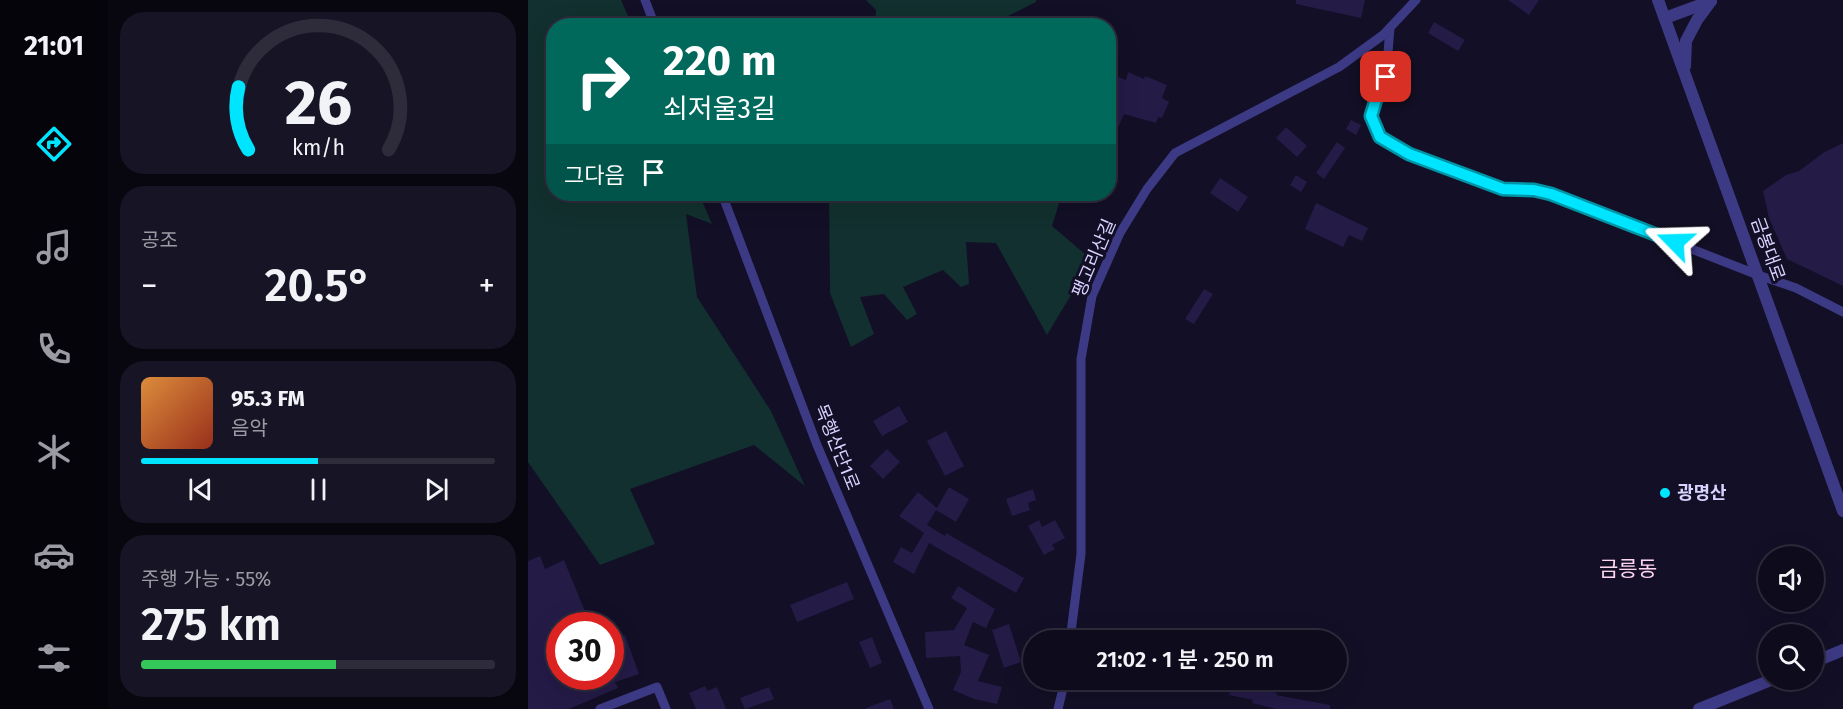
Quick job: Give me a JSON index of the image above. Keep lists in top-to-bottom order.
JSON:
{
  "streets": {
    "street": ["금봉대로", "팽고리산길", "목행산단1로"]
  },
  "districts": ["금릉동"],
  "places": ["광명산"],
  "page": {
    "tabs": "21:01",
    "turn": ["220 m", "쇠저울3길"],
    "then": "그다음",
    "tile": [
      "공조",
      ["주행 가능 · 55%", "275 km"]
    ],
    "heat": ["−", "20.5°", "+"],
    "song": ["95.3 FM", "음악"],
    "limit": "30",
    "trip": "21:02 · 1 분 · 250 m",
    "gauge": ["26", "km/h"]
  }
}
